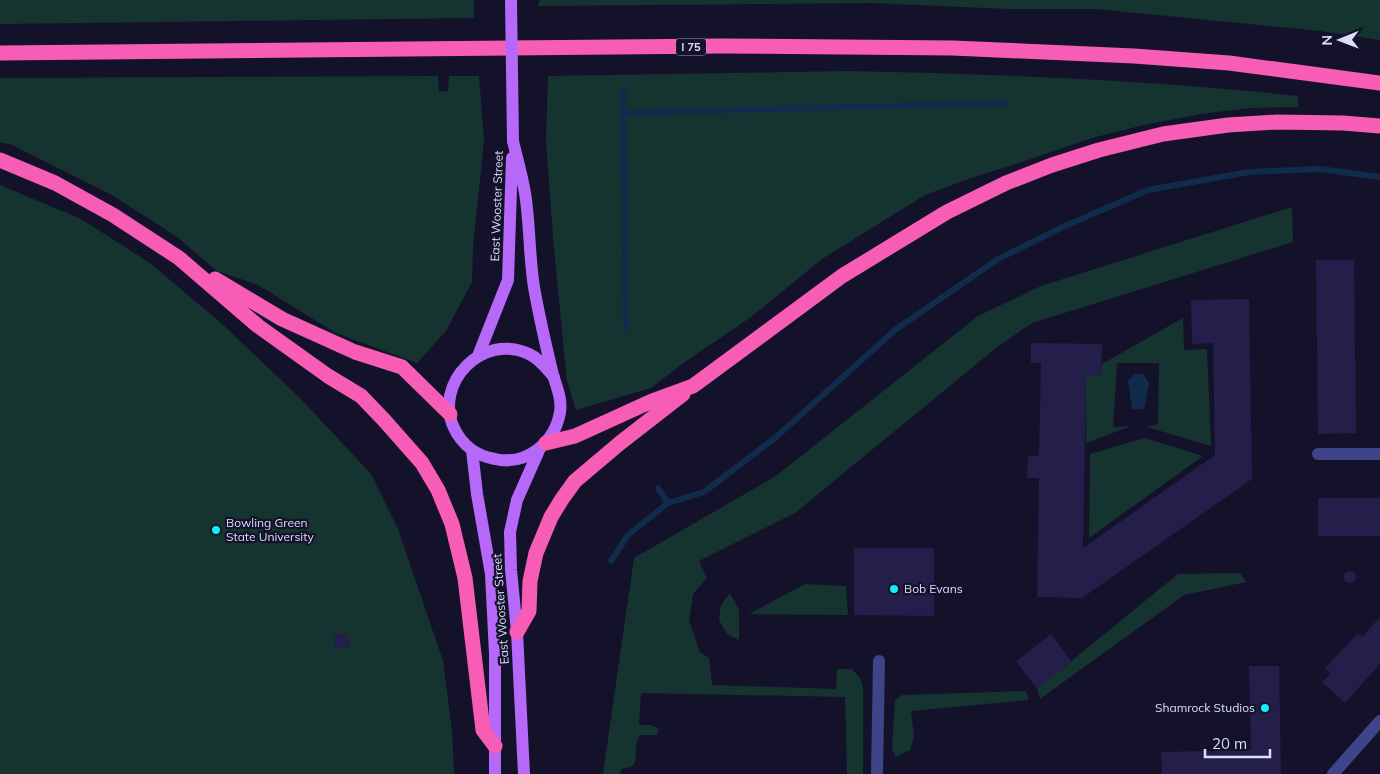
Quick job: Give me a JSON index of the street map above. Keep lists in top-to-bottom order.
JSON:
{
  "streets": {
    "highway": ["I 75"],
    "main road": ["East Wooster Street"]
  },
  "places": ["Bowling Green State University", "Bob Evans", "Shamrock Studios"],
  "scale_bar": "20 m",
  "north": "left"
}
